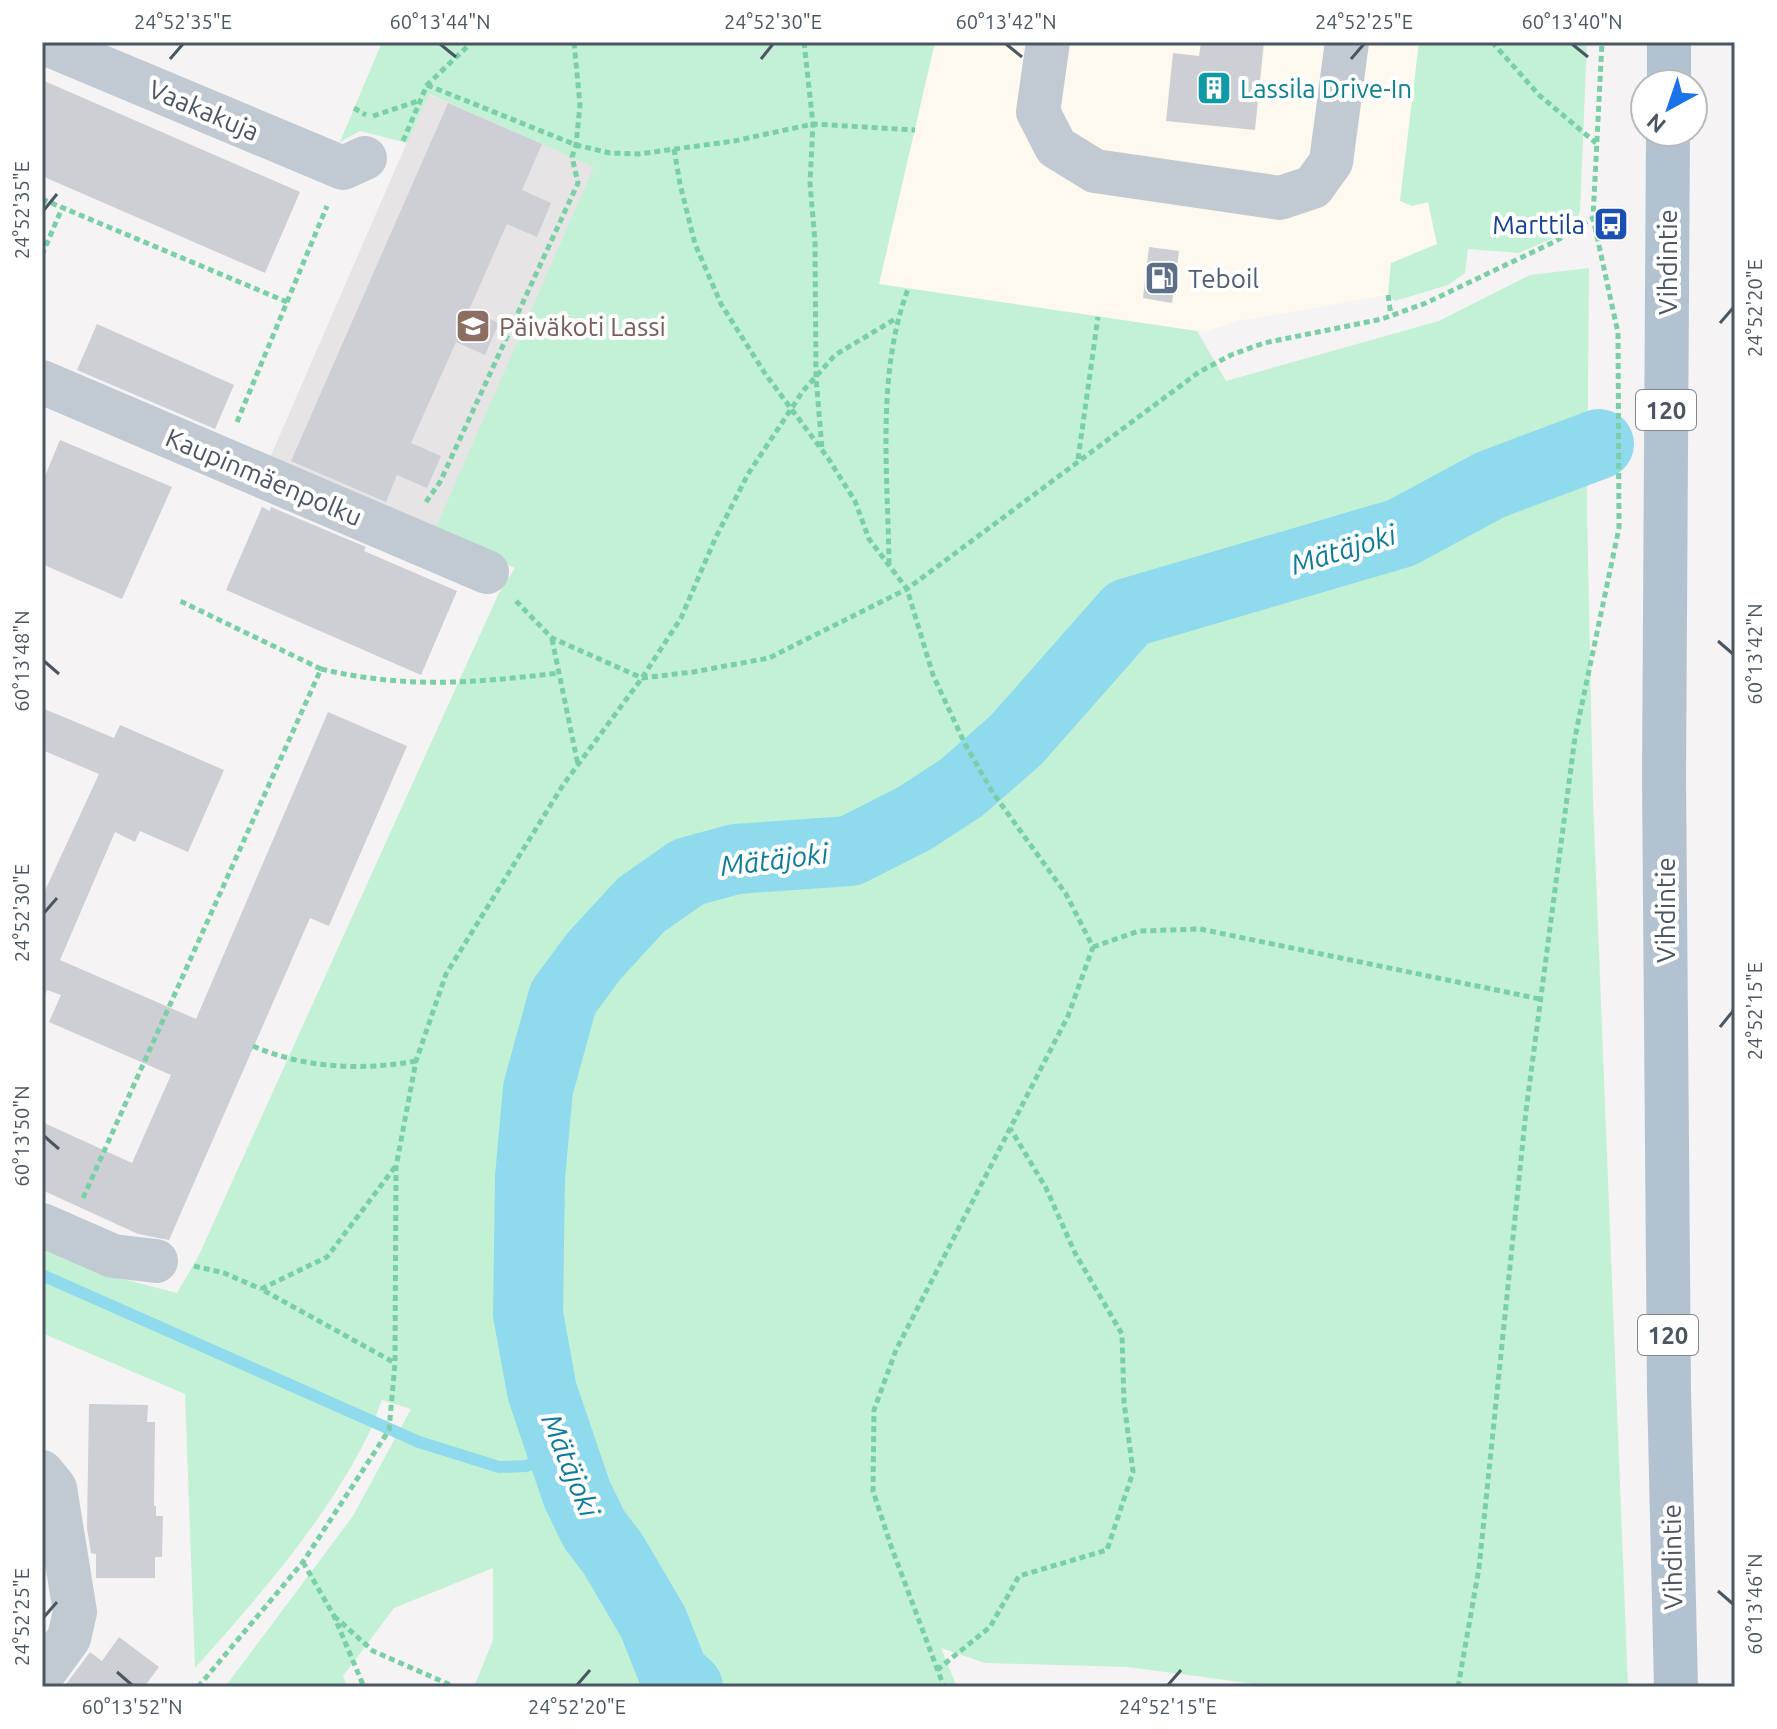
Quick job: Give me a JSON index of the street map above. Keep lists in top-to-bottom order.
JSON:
{
  "streets": {
    "main road": ["Vihdintie", "120"],
    "street": ["Vaakakuja", "Kaupinmäenpolku"]
  },
  "water": ["Mätäjoki"],
  "places": {
    "building": ["Lassila Drive-In"],
    "bus stop": ["Marttila"],
    "fuel station": ["Teboil"],
    "school or university": ["Päiväkoti Lassi"]
  },
  "north": "bottom left",
  "coordinates": [
    "24°52'35\"E",
    "60°13'44\"N",
    "24°52'30\"E",
    "60°13'42\"N",
    "24°52'25\"E",
    "60°13'40\"N",
    "24°52'20\"E",
    "60°13'48\"N",
    "24°52'15\"E",
    "60°13'50\"N",
    "60°13'46\"N",
    "60°13'52\"N"
  ]
}
